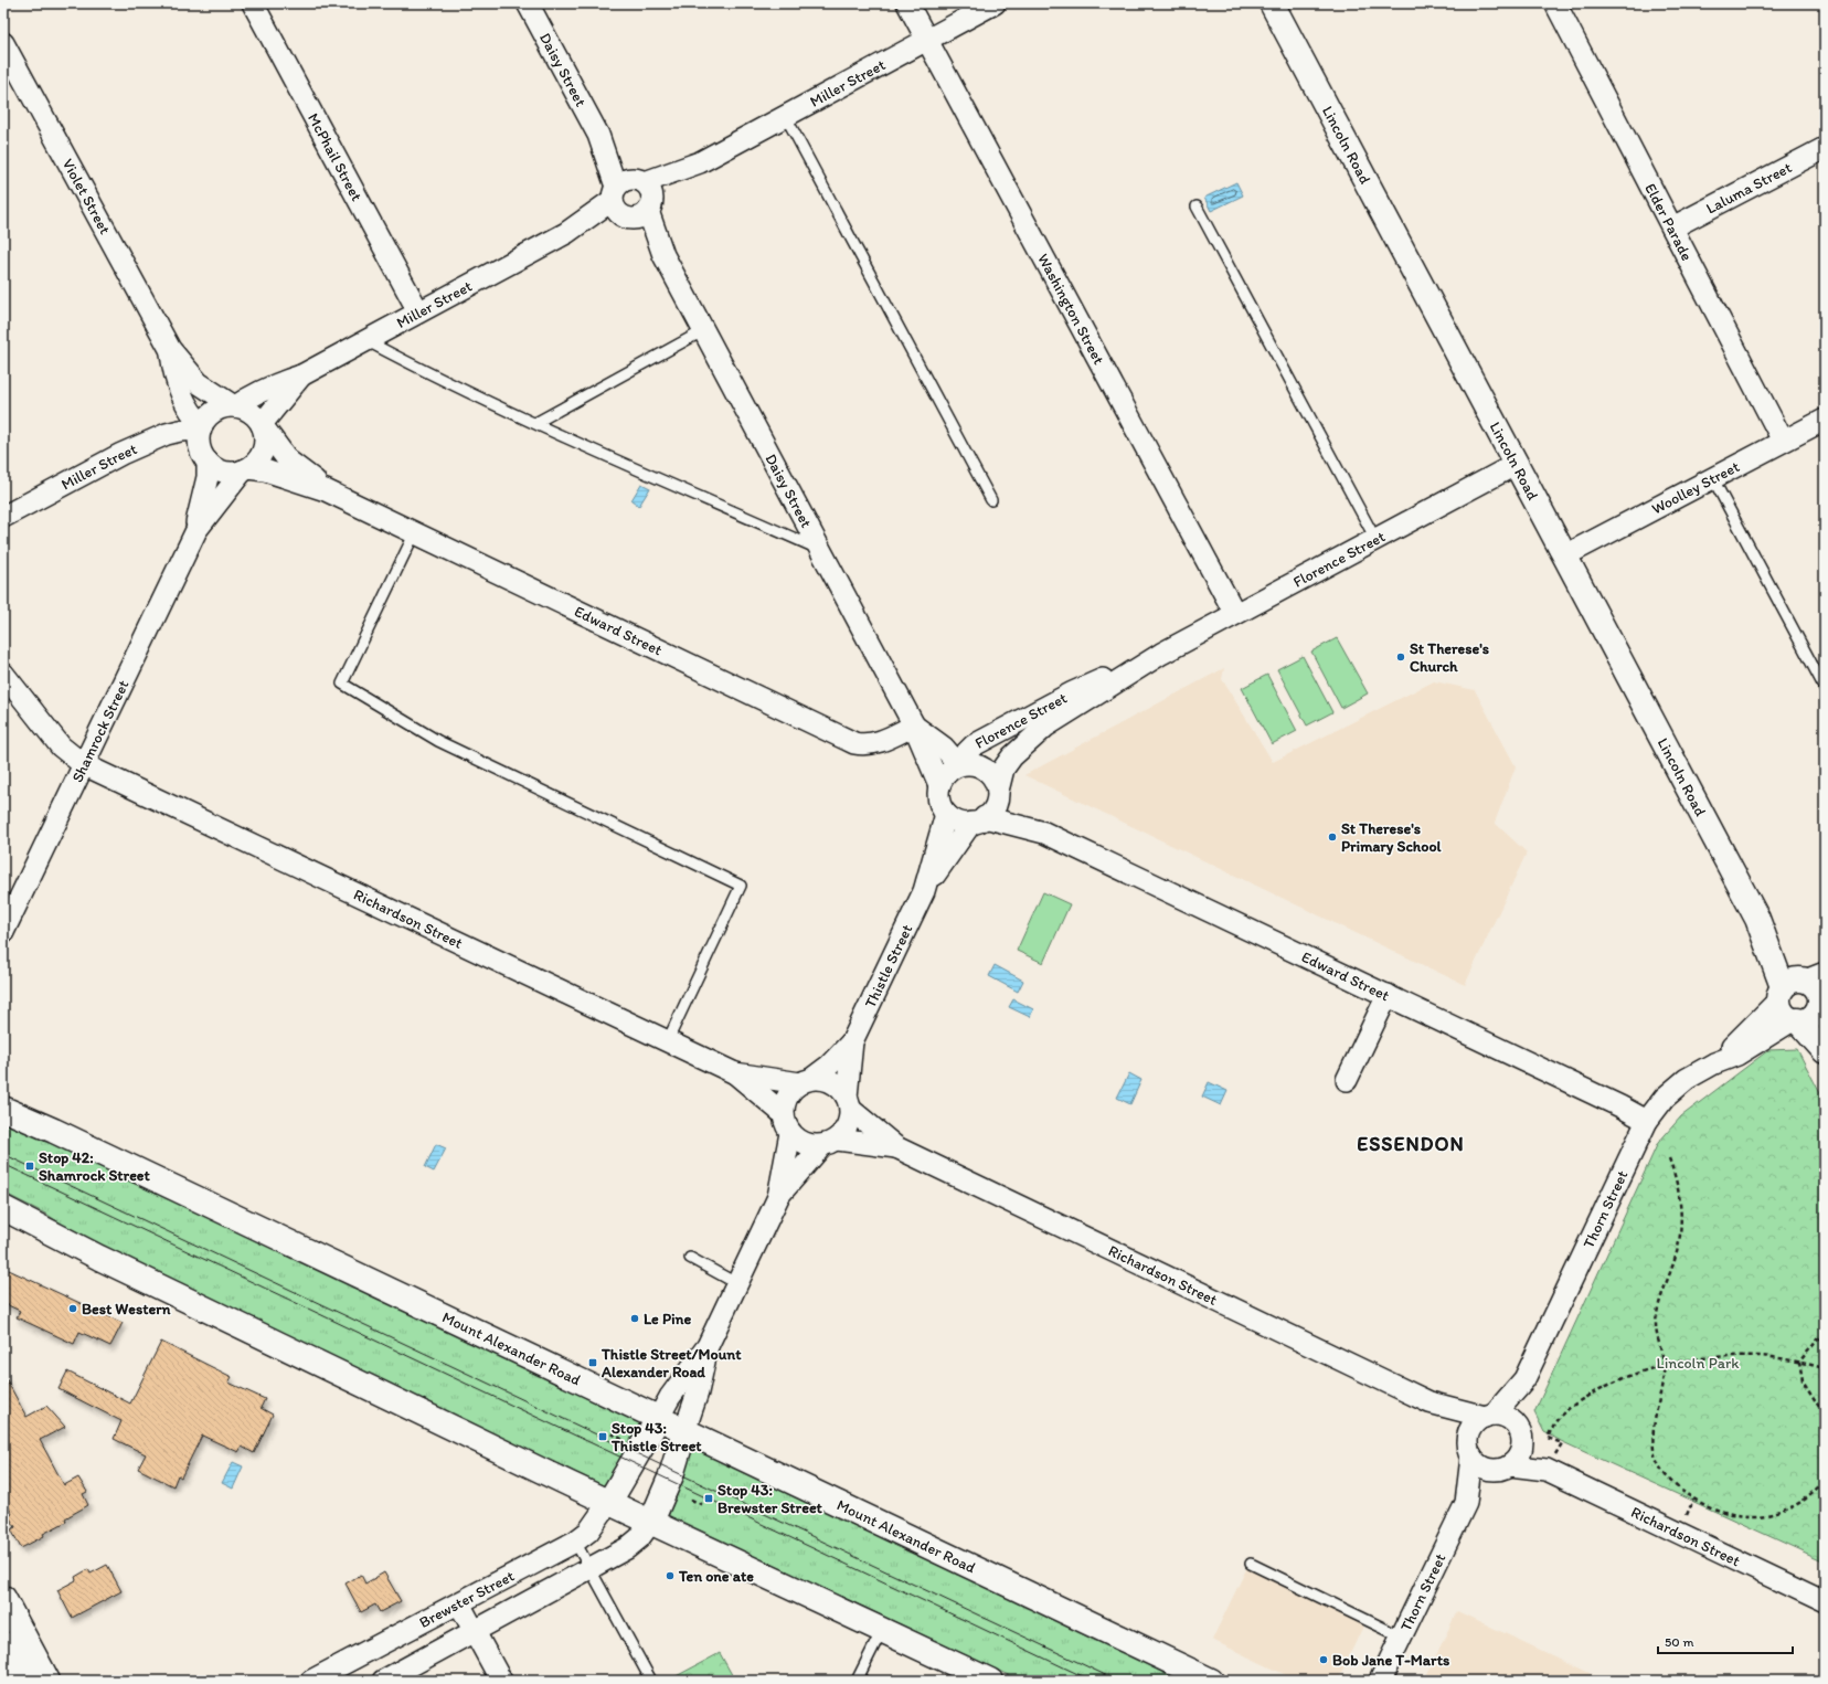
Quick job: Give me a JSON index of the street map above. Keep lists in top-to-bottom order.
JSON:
{
  "streets": {
    "main road": ["Lincoln Road", "Mount Alexander Road"],
    "street": [
      "Daisy Street",
      "Miller Street",
      "McPhail Street",
      "Laluma Street",
      "Violet Street",
      "Elder Parade",
      "Washington Street",
      "Woolley Street",
      "Florence Street",
      "Edward Street",
      "Shamrock Street",
      "Richardson Street",
      "Thistle Street",
      "Thorn Street",
      "Brewster Street"
    ]
  },
  "crossings": [
    ["Daisy Street", "Miller Street"],
    ["Daisy Street", "Florence Street"],
    ["Daisy Street", "Edward Street"],
    ["Daisy Street", "Thistle Street"],
    ["Miller Street", "McPhail Street"],
    ["Miller Street", "Violet Street"],
    ["Miller Street", "Washington Street"],
    ["Miller Street", "Edward Street"],
    ["Miller Street", "Shamrock Street"],
    ["Lincoln Road", "Woolley Street"],
    ["Lincoln Road", "Florence Street"],
    ["Lincoln Road", "Thorn Street"],
    ["Laluma Street", "Elder Parade"],
    ["Violet Street", "Edward Street"],
    ["Violet Street", "Shamrock Street"],
    ["Elder Parade", "Woolley Street"],
    ["Washington Street", "Florence Street"],
    ["Florence Street", "Edward Street"],
    ["Florence Street", "Thistle Street"],
    ["Edward Street", "Shamrock Street"],
    ["Edward Street", "Thistle Street"],
    ["Edward Street", "Thorn Street"],
    ["Shamrock Street", "Richardson Street"],
    ["Richardson Street", "Thistle Street"],
    ["Richardson Street", "Thorn Street"]
  ],
  "districts": ["ESSENDON"],
  "parks": ["Lincoln Park"],
  "places": {
    "other": [
      "St Therese's Church",
      "St Therese's Primary School",
      "Best Western",
      "Le Pine",
      "Ten one ate",
      "Bob Jane T-Marts"
    ],
    "transit": [
      "Stop 42: Shamrock Street",
      "Thistle Street/Mount Alexander Road",
      "Stop 43: Thistle Street",
      "Stop 43: Brewster Street"
    ]
  },
  "scale_bar": "50 m"
}
